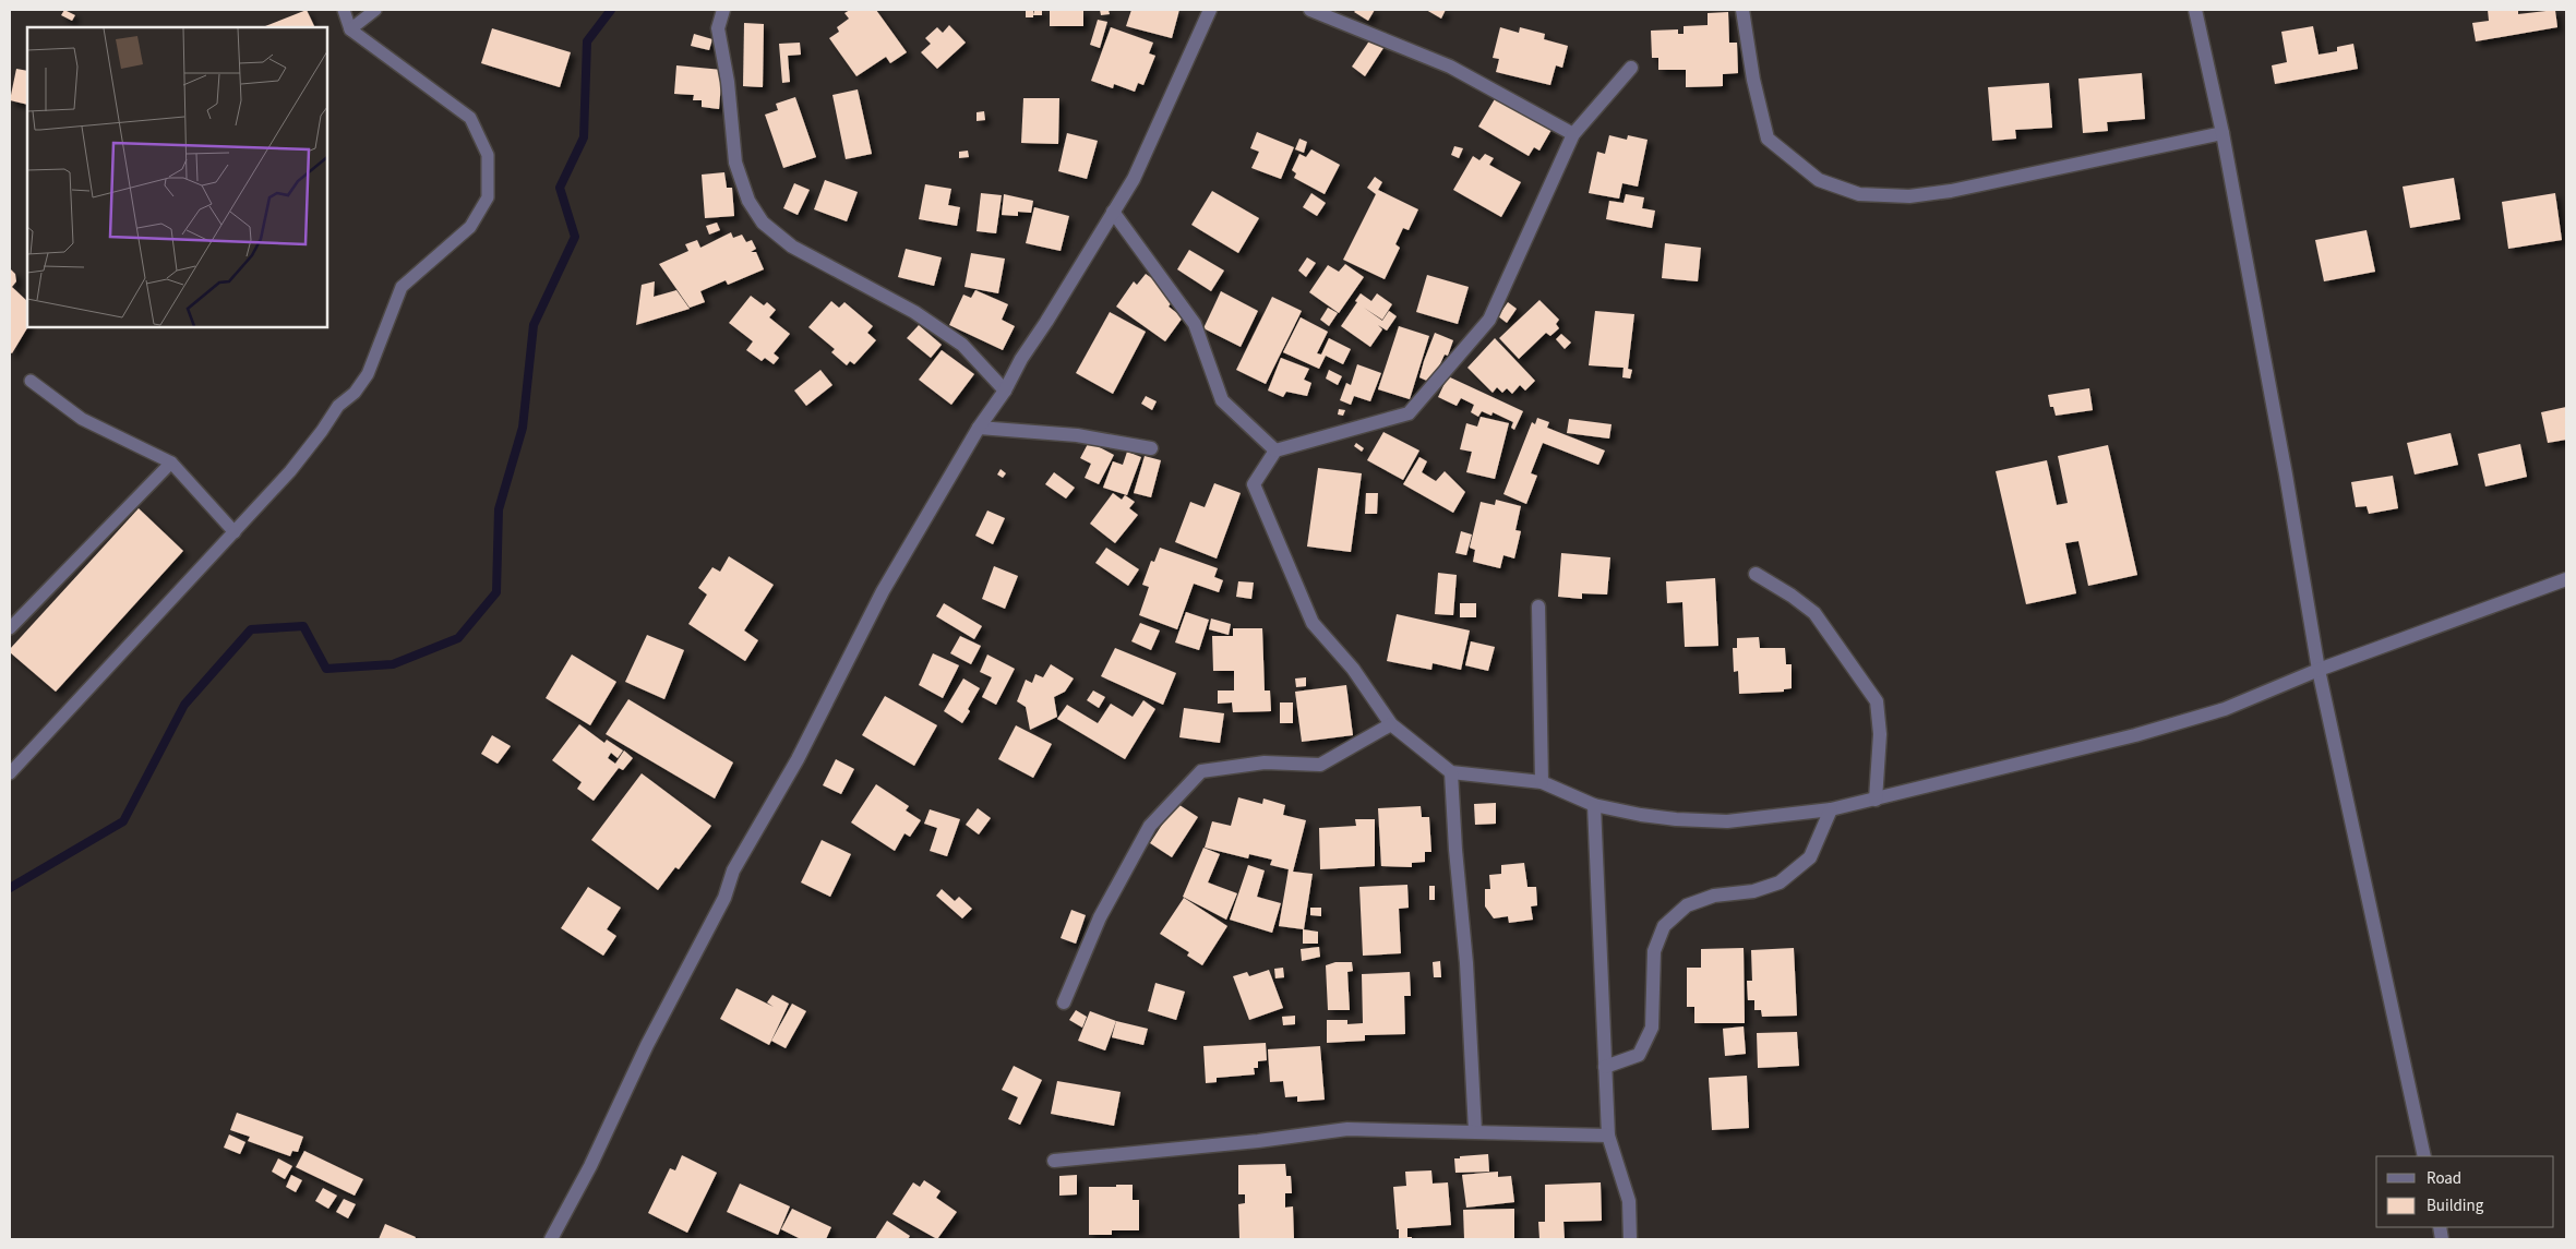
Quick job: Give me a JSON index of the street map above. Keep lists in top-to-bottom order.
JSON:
{
  "legend": ["Road", "Building"]
}
